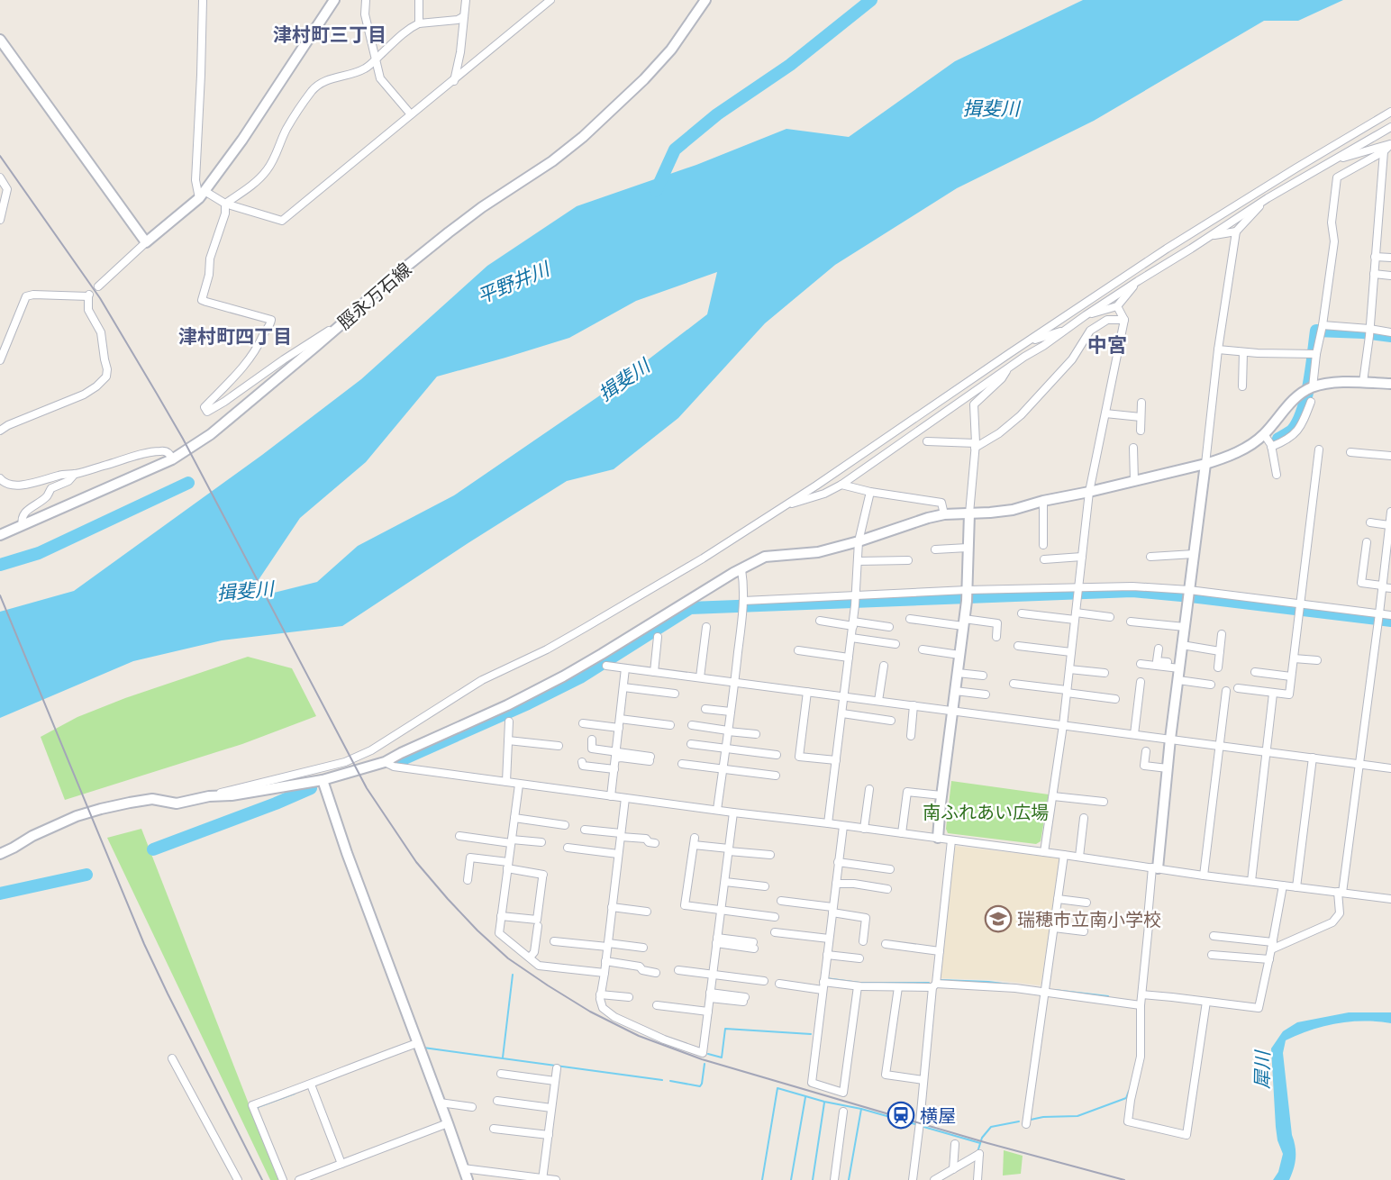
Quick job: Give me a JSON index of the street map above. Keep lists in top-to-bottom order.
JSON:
{
  "streets": {
    "street": ["脛永万石線"]
  },
  "districts": ["津村町三丁目", "津村町四丁目", "中宮"],
  "water": ["揖斐川", "平野井川", "犀川"],
  "parks": ["南ふれあい広場"],
  "places": {
    "school or university": ["瑞穂市立南小学校"],
    "station": ["横屋"]
  }
}
